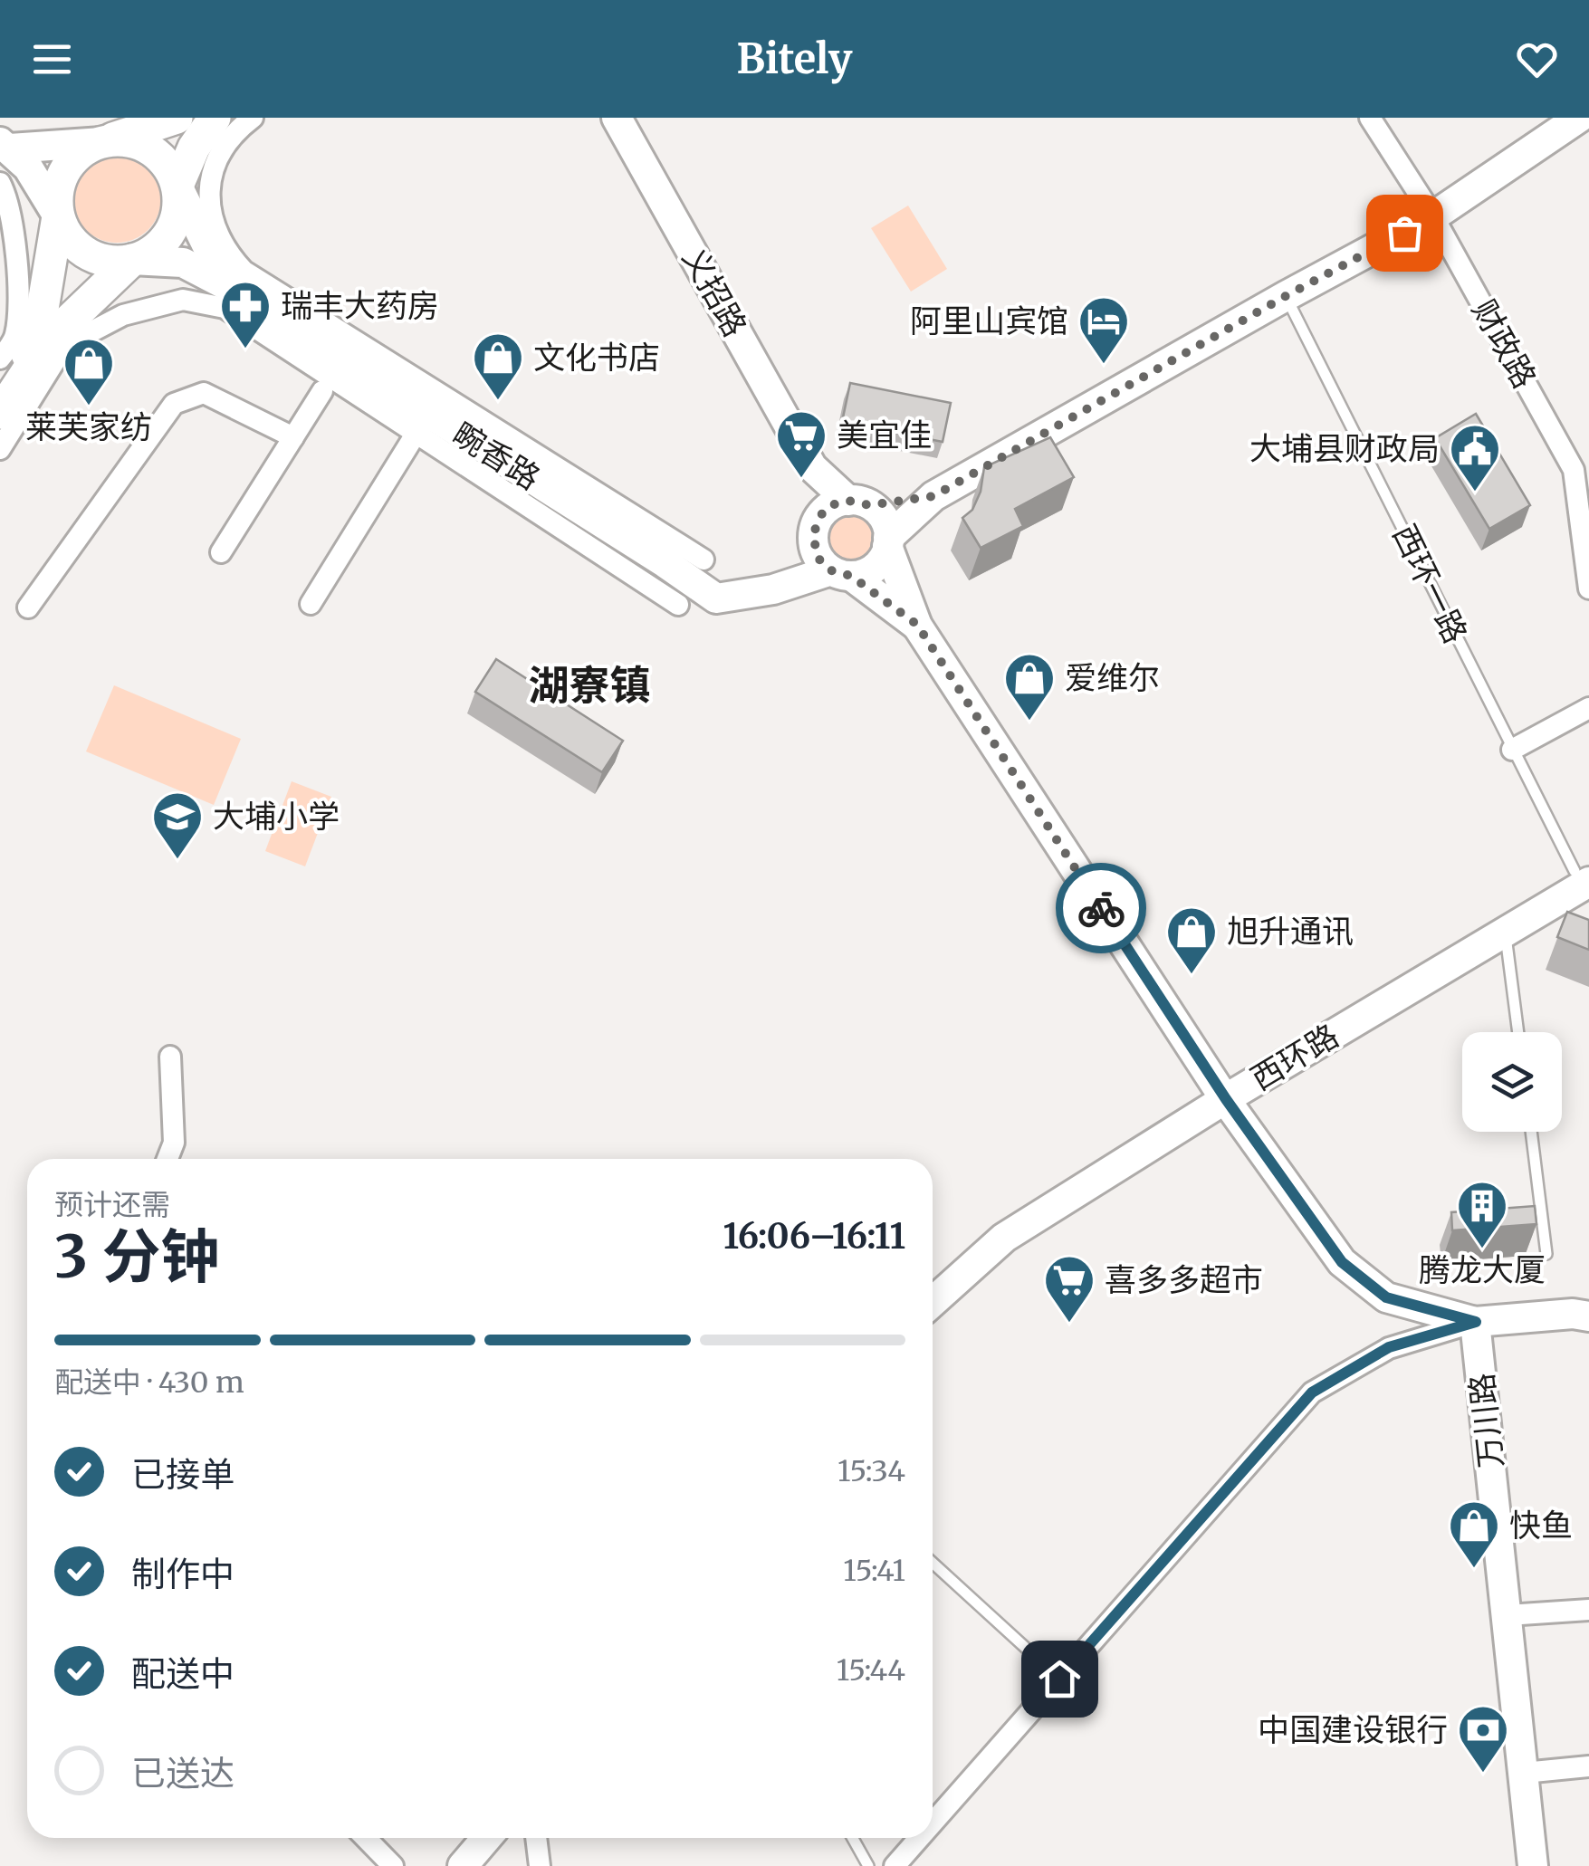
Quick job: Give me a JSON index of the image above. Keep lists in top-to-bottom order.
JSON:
{
  "streets": {
    "main road": [
      "义招路",
      "畹香路",
      "西环路",
      "万川路"
    ],
    "street": ["财政路"],
    "lane": ["西环一路"]
  },
  "crossings": [
    ["西环一路", "西环路"]
  ],
  "districts": ["湖寮镇"],
  "places": {
    "pharmacy": ["瑞丰大药房"],
    "hotel": ["阿里山宾馆"],
    "shop": [
      "文化书店",
      "莱芙家纺",
      "爱维尔",
      "旭升通讯",
      "快鱼"
    ],
    "supermarket": ["美宜佳", "喜多多超市"],
    "public building": ["大埔县财政局"],
    "school or university": ["大埔小学"],
    "building": ["腾龙大厦"],
    "bank": ["中国建设银行"]
  },
  "page": {
    "header": "Bitely",
    "heading": ["3 分钟", "预计还需", "16:06–16:11"],
    "bar": "配送中 · 430 m",
    "list": [
      ["已接单", "15:34"],
      ["制作中", "15:41"],
      ["配送中", "15:44"],
      "已送达"
    ]
  }
}
